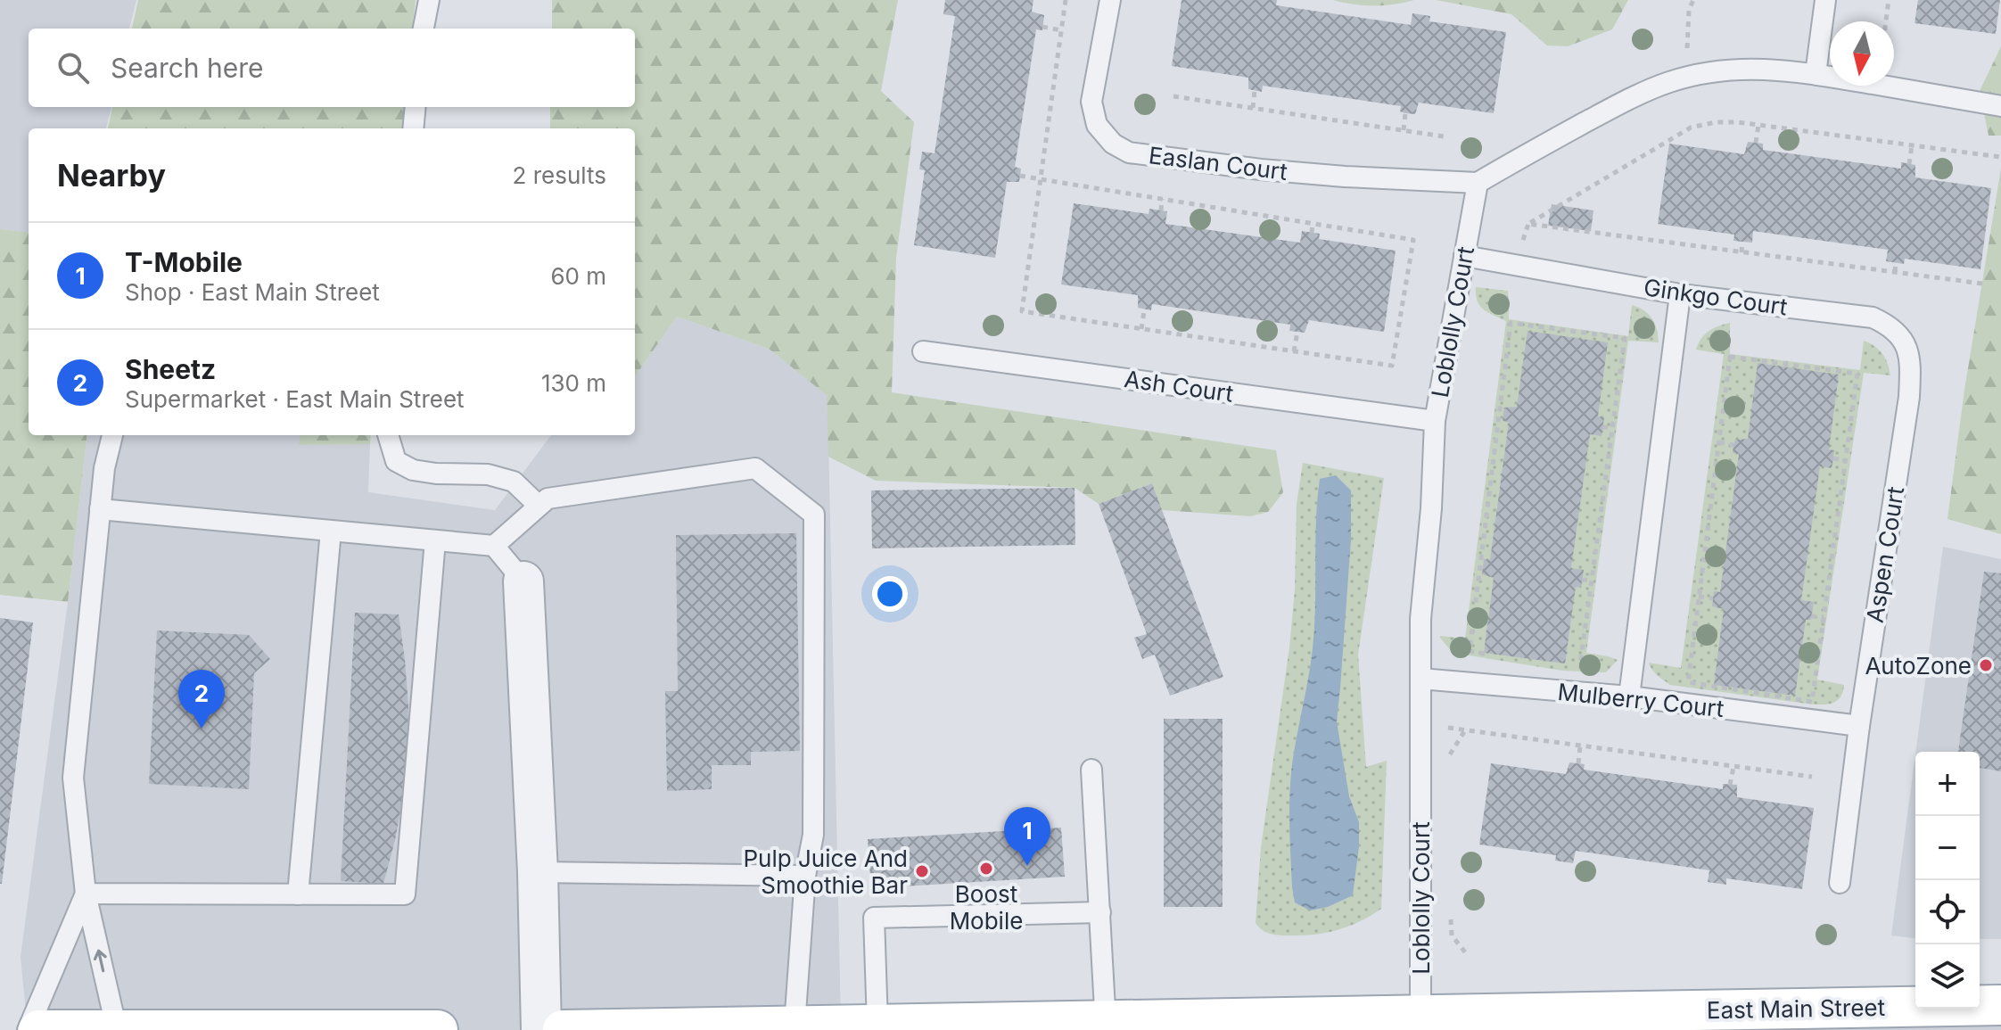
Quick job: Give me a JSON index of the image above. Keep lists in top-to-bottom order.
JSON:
{
  "streets": {
    "main road": ["East Main Street"],
    "lane": [
      "Easlan Court",
      "Ginkgo Court",
      "Loblolly Court",
      "Ash Court",
      "Aspen Court",
      "Mulberry Court"
    ]
  },
  "crossings": [
    ["Easlan Court", "Loblolly Court"],
    ["Ginkgo Court", "Loblolly Court"],
    ["Ginkgo Court", "Aspen Court"],
    ["Loblolly Court", "Ash Court"],
    ["Loblolly Court", "Mulberry Court"],
    ["Loblolly Court", "East Main Street"],
    ["Aspen Court", "Mulberry Court"]
  ],
  "places": ["AutoZone", "Boost Mobile", "Pulp Juice And Smoothie Bar"],
  "north": "bottom",
  "page": {
    "search": "Search here",
    "heading": ["Nearby", "2 results"],
    "list": [
      {
        "mark": "1",
        "name": "T-Mobile",
        "note": "Shop · East Main Street",
        "value": "60 m"
      },
      {
        "mark": "2",
        "name": "Sheetz",
        "note": "Supermarket · East Main Street",
        "value": "130 m"
      }
    ],
    "pins": ["2", "1"],
    "map_buttons": ["+", "−"]
  }
}
